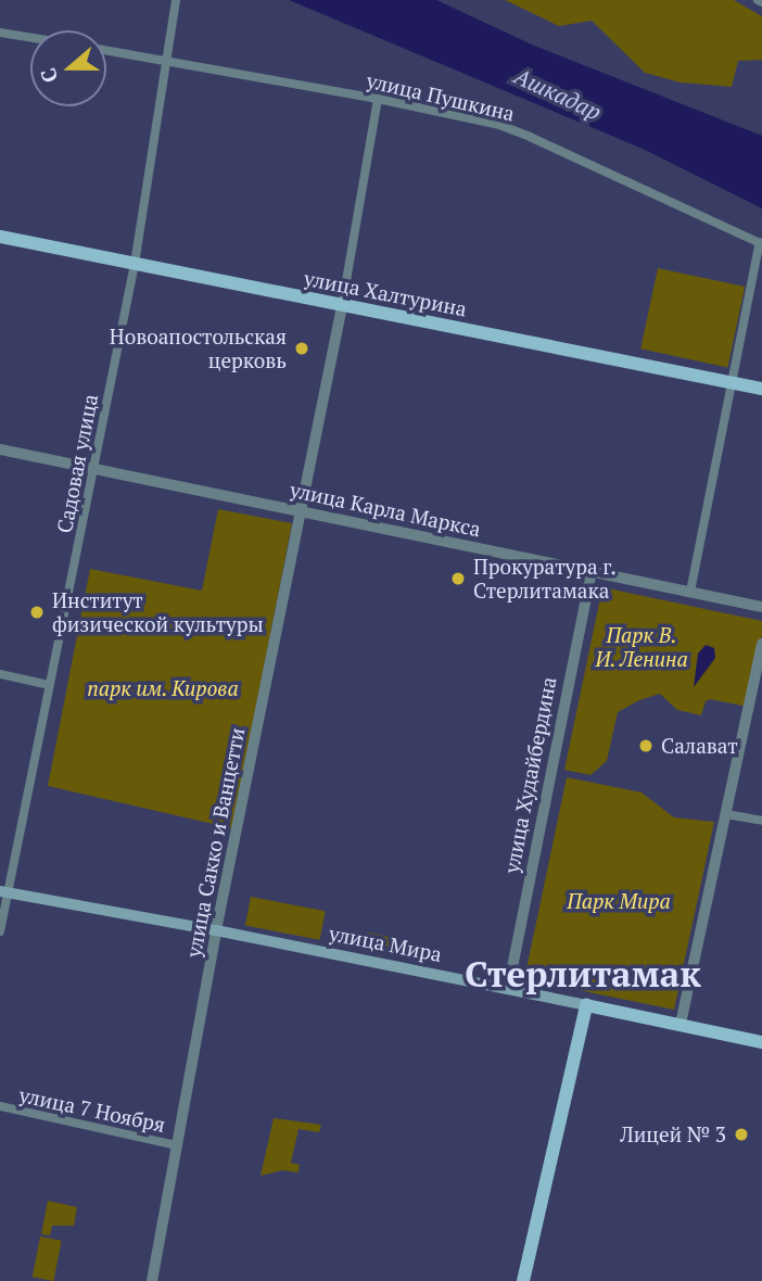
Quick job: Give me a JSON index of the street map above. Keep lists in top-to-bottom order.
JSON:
{
  "streets": {
    "main road": ["улица Халтурина", "улица Мира"],
    "street": [
      "улица Пушкина",
      "Садовая улица",
      "улица Карла Маркса",
      "улица Худайбердина",
      "улица Сакко и Ванцетти",
      "улица 7 Ноября"
    ]
  },
  "crossings": [
    ["улица Пушкина", "Садовая улица"],
    ["улица Пушкина", "улица Сакко и Ванцетти"],
    ["улица Халтурина", "Садовая улица"],
    ["улица Халтурина", "улица Сакко и Ванцетти"],
    ["Садовая улица", "улица Карла Маркса"],
    ["Садовая улица", "улица Мира"],
    ["улица Карла Маркса", "улица Худайбердина"],
    ["улица Карла Маркса", "улица Сакко и Ванцетти"],
    ["улица Худайбердина", "улица Мира"],
    ["улица Сакко и Ванцетти", "улица Мира"],
    ["улица Сакко и Ванцетти", "улица 7 Ноября"]
  ],
  "districts": ["Стерлитамак"],
  "water": ["Ашкадар"],
  "parks": ["Парк В. И. Ленина", "парк им. Кирова", "Парк Мира"],
  "places": [
    "Новоапостольская церковь",
    "Прокуратура г. Стерлитамака",
    "Институт физической культуры",
    "Салават",
    "Лицей № 3"
  ],
  "north": "left"
}
